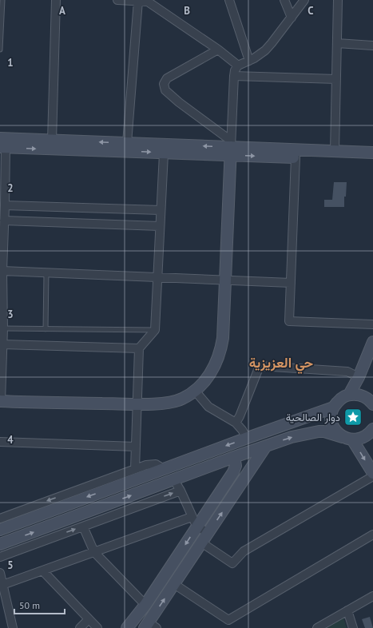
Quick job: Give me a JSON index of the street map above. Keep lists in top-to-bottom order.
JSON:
{
  "districts": ["حي العزيزية"],
  "places": {
    "place": ["دوار الصالحية"]
  },
  "scale_bar": "50 m",
  "grid": {
    "columns": ["A", "B", "C"],
    "rows": [
      "1",
      "2",
      "3",
      "4",
      "5"
    ]
  }
}
